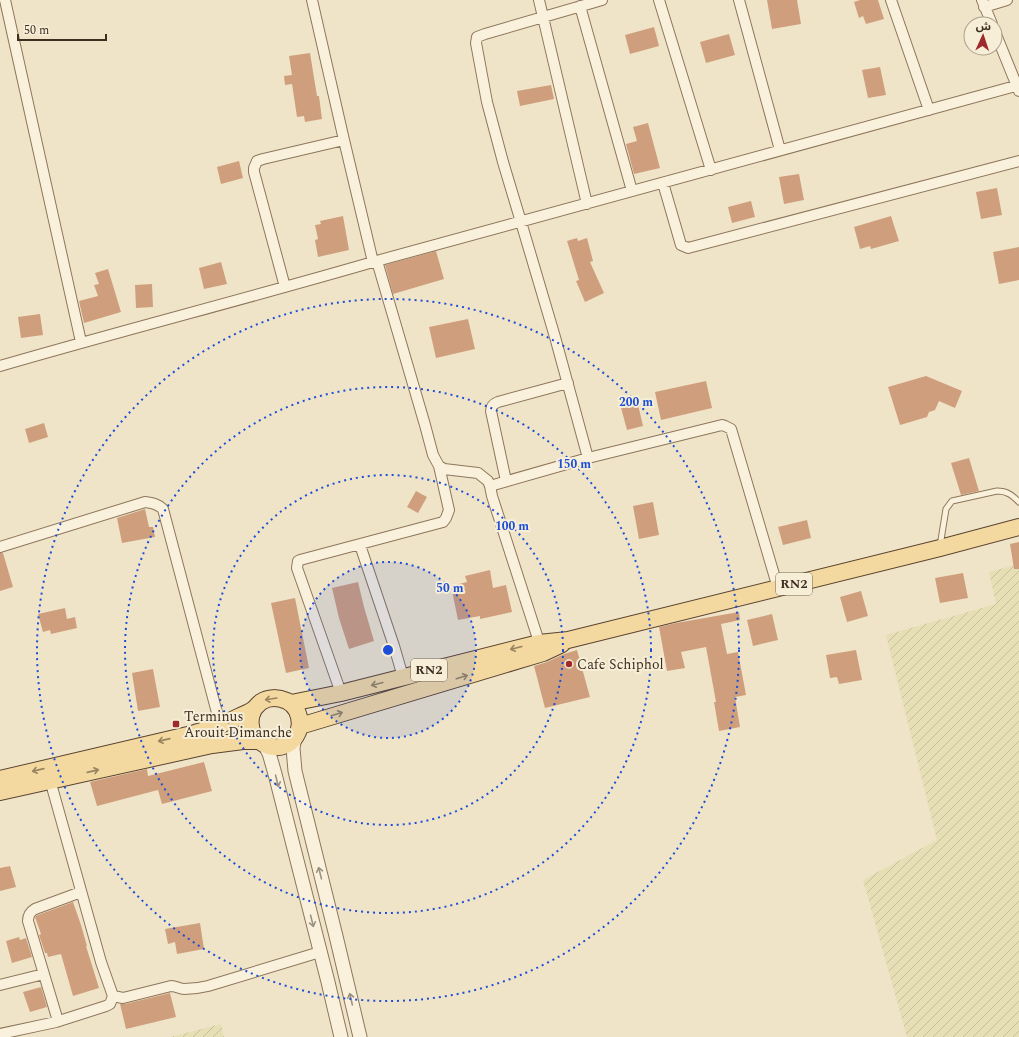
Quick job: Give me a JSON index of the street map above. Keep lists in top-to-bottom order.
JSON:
{
  "streets": {
    "main road": ["RN2"]
  },
  "places": {
    "other": ["Cafe Schiphol"],
    "transit": ["Terminus Arouit Dimanche"]
  },
  "scale_bar": "50 m",
  "north": "top",
  "rings": [
    "200 m",
    "150 m",
    "100 m",
    "50 m"
  ]
}
